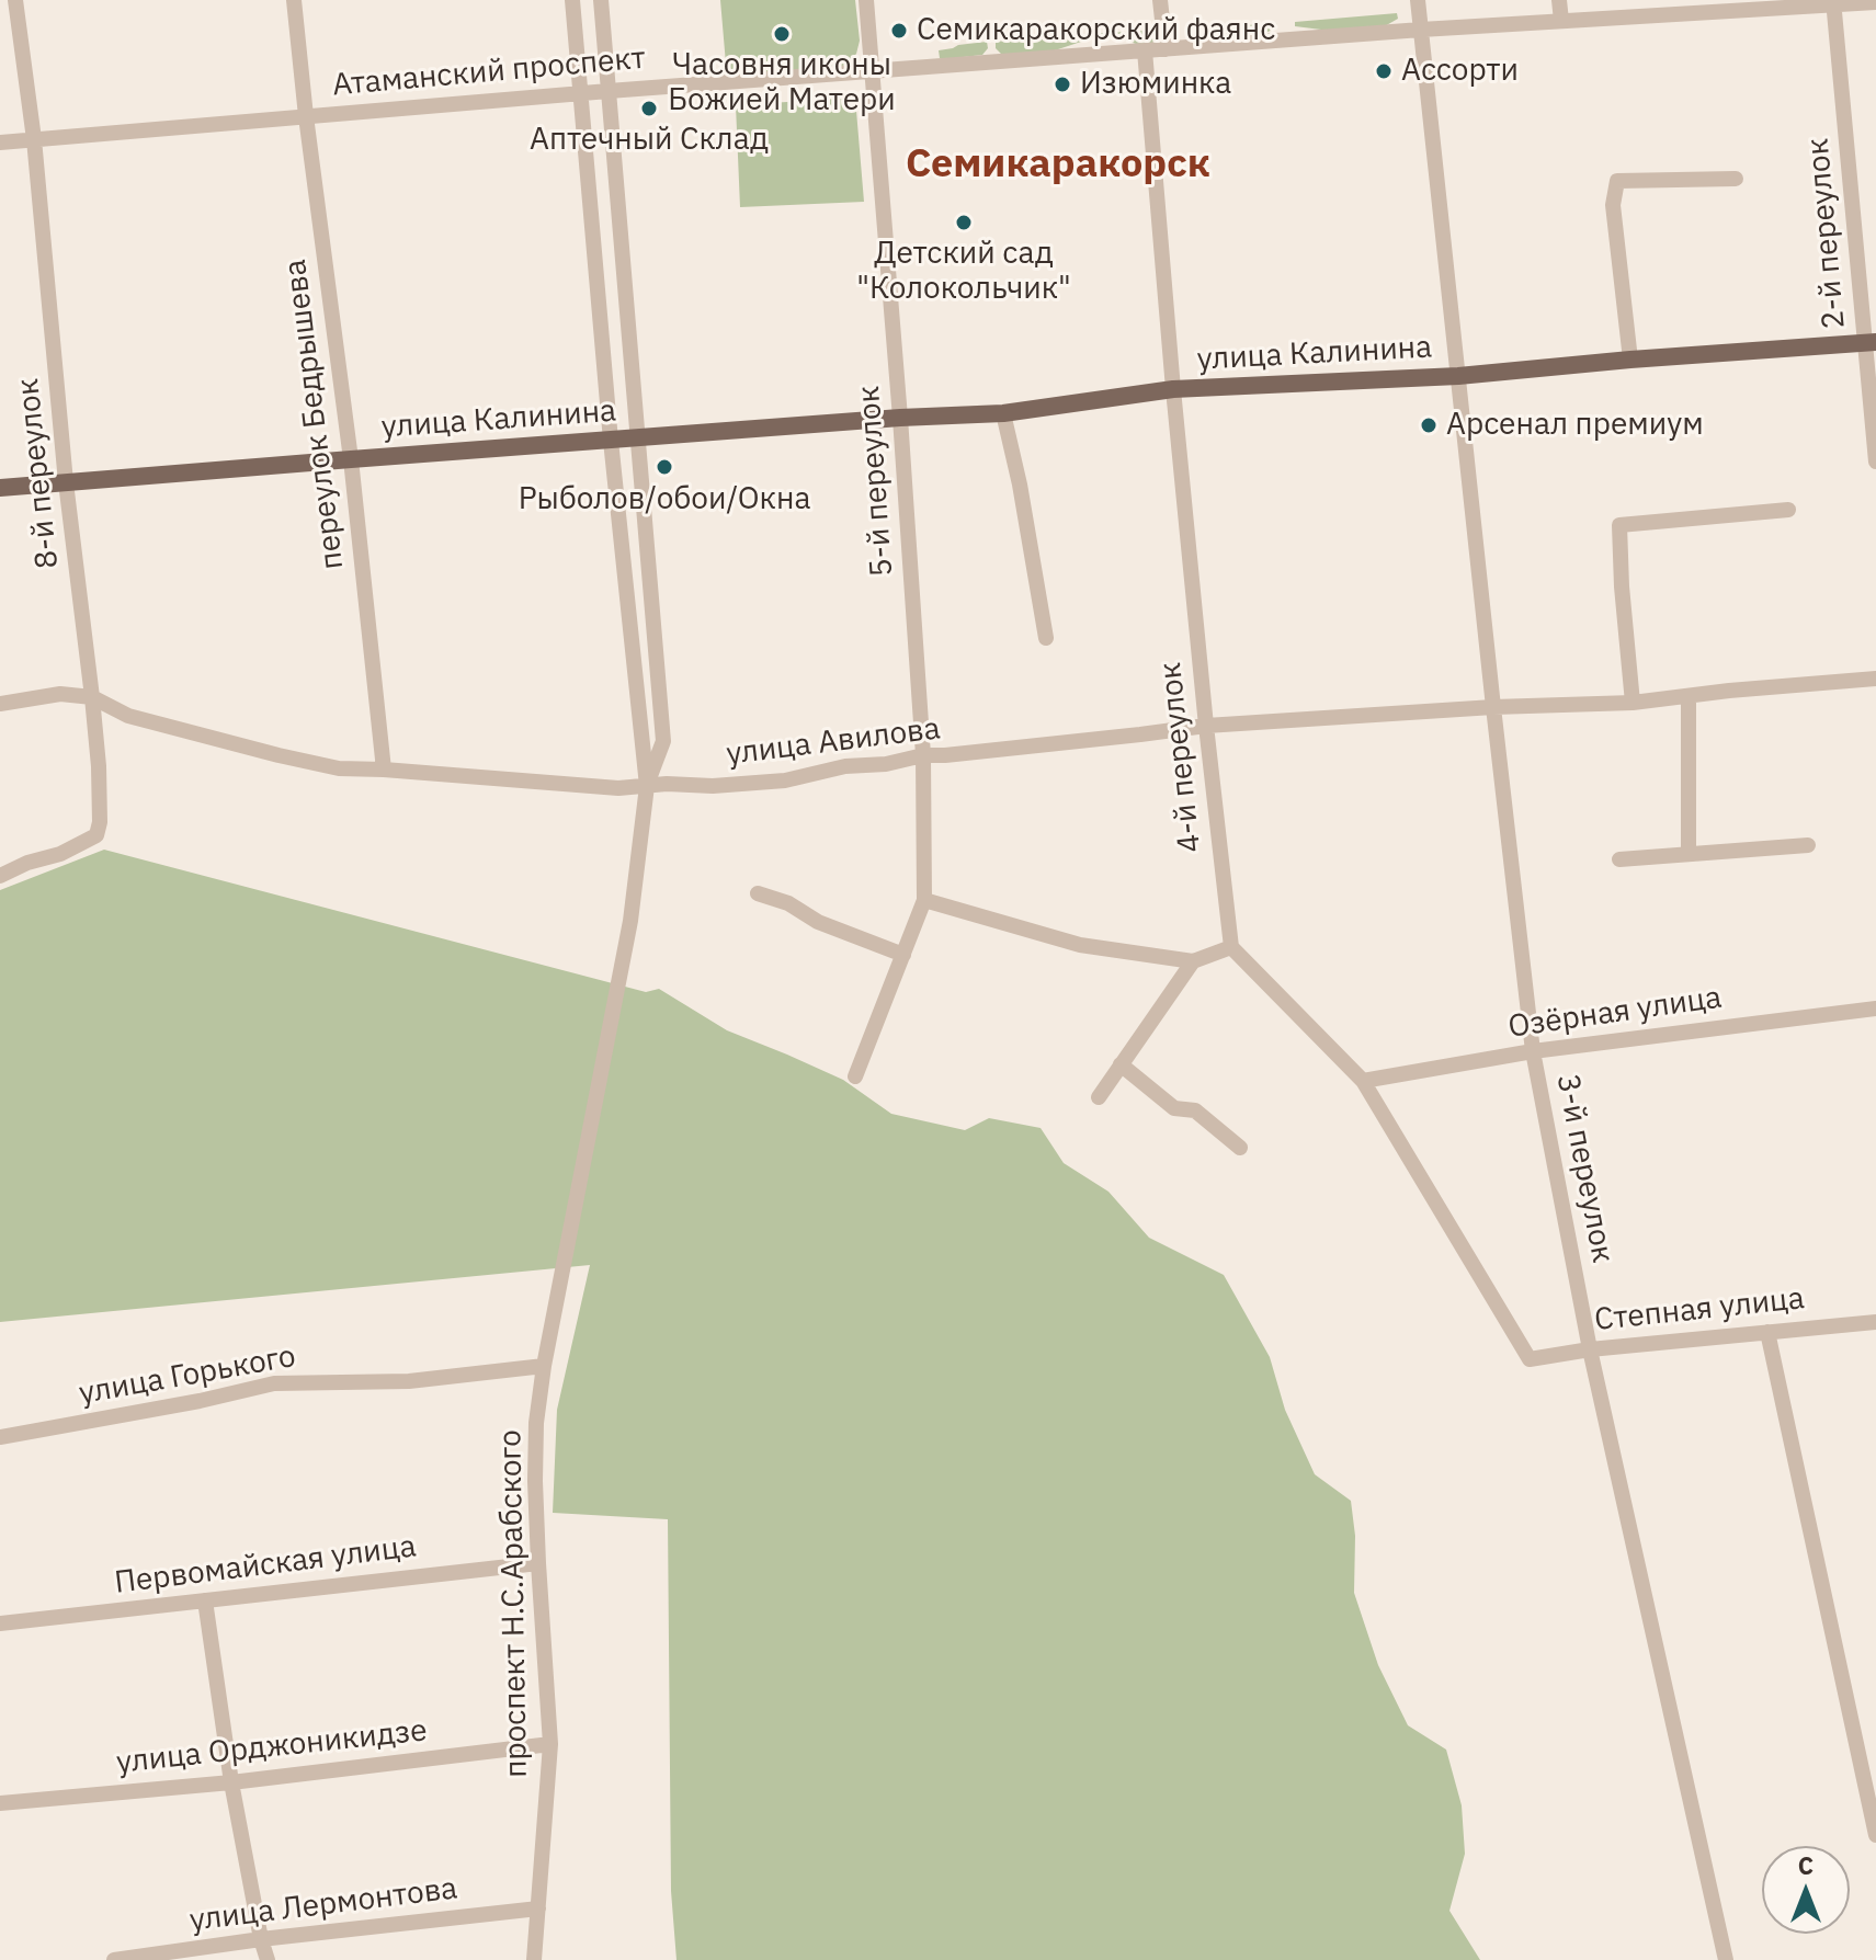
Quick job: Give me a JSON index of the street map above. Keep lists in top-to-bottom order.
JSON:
{
  "streets": {
    "main road": ["улица Калинина"],
    "street": [
      "Атаманский проспект",
      "2-й переулок",
      "переулок Бедрышева",
      "8-й переулок",
      "5-й переулок",
      "улица Авилова",
      "4-й переулок",
      "Озёрная улица",
      "3-й переулок",
      "Степная улица",
      "улица Горького",
      "Первомайская улица",
      "проспект Н.С.Арабского",
      "улица Орджоникидзе",
      "улица Лермонтова"
    ]
  },
  "crossings": [
    ["Атаманский проспект", "2-й переулок"],
    ["Атаманский проспект", "переулок Бедрышева"],
    ["Атаманский проспект", "8-й переулок"],
    ["Атаманский проспект", "5-й переулок"],
    ["Атаманский проспект", "4-й переулок"],
    ["Атаманский проспект", "3-й переулок"],
    ["2-й переулок", "улица Калинина"],
    ["улица Калинина", "переулок Бедрышева"],
    ["улица Калинина", "8-й переулок"],
    ["улица Калинина", "5-й переулок"],
    ["улица Калинина", "4-й переулок"],
    ["улица Калинина", "3-й переулок"],
    ["переулок Бедрышева", "улица Авилова"],
    ["8-й переулок", "улица Авилова"],
    ["5-й переулок", "улица Авилова"],
    ["улица Авилова", "4-й переулок"],
    ["улица Авилова", "3-й переулок"],
    ["улица Авилова", "проспект Н.С.Арабского"],
    ["Озёрная улица", "3-й переулок"],
    ["Озёрная улица", "Степная улица"],
    ["3-й переулок", "Степная улица"],
    ["улица Горького", "проспект Н.С.Арабского"],
    ["Первомайская улица", "проспект Н.С.Арабского"],
    ["проспект Н.С.Арабского", "улица Орджоникидзе"],
    ["проспект Н.С.Арабского", "улица Лермонтова"]
  ],
  "districts": ["Семикаракорск"],
  "places": [
    "Семикаракорский фаянс",
    "Часовня иконы Божией Матери",
    "Ассорти",
    "Изюминка",
    "Аптечный Склад",
    "Детский сад \"Колокольчик\"",
    "Арсенал премиум",
    "Рыболов/обои/Окна"
  ],
  "north": "top"
}
